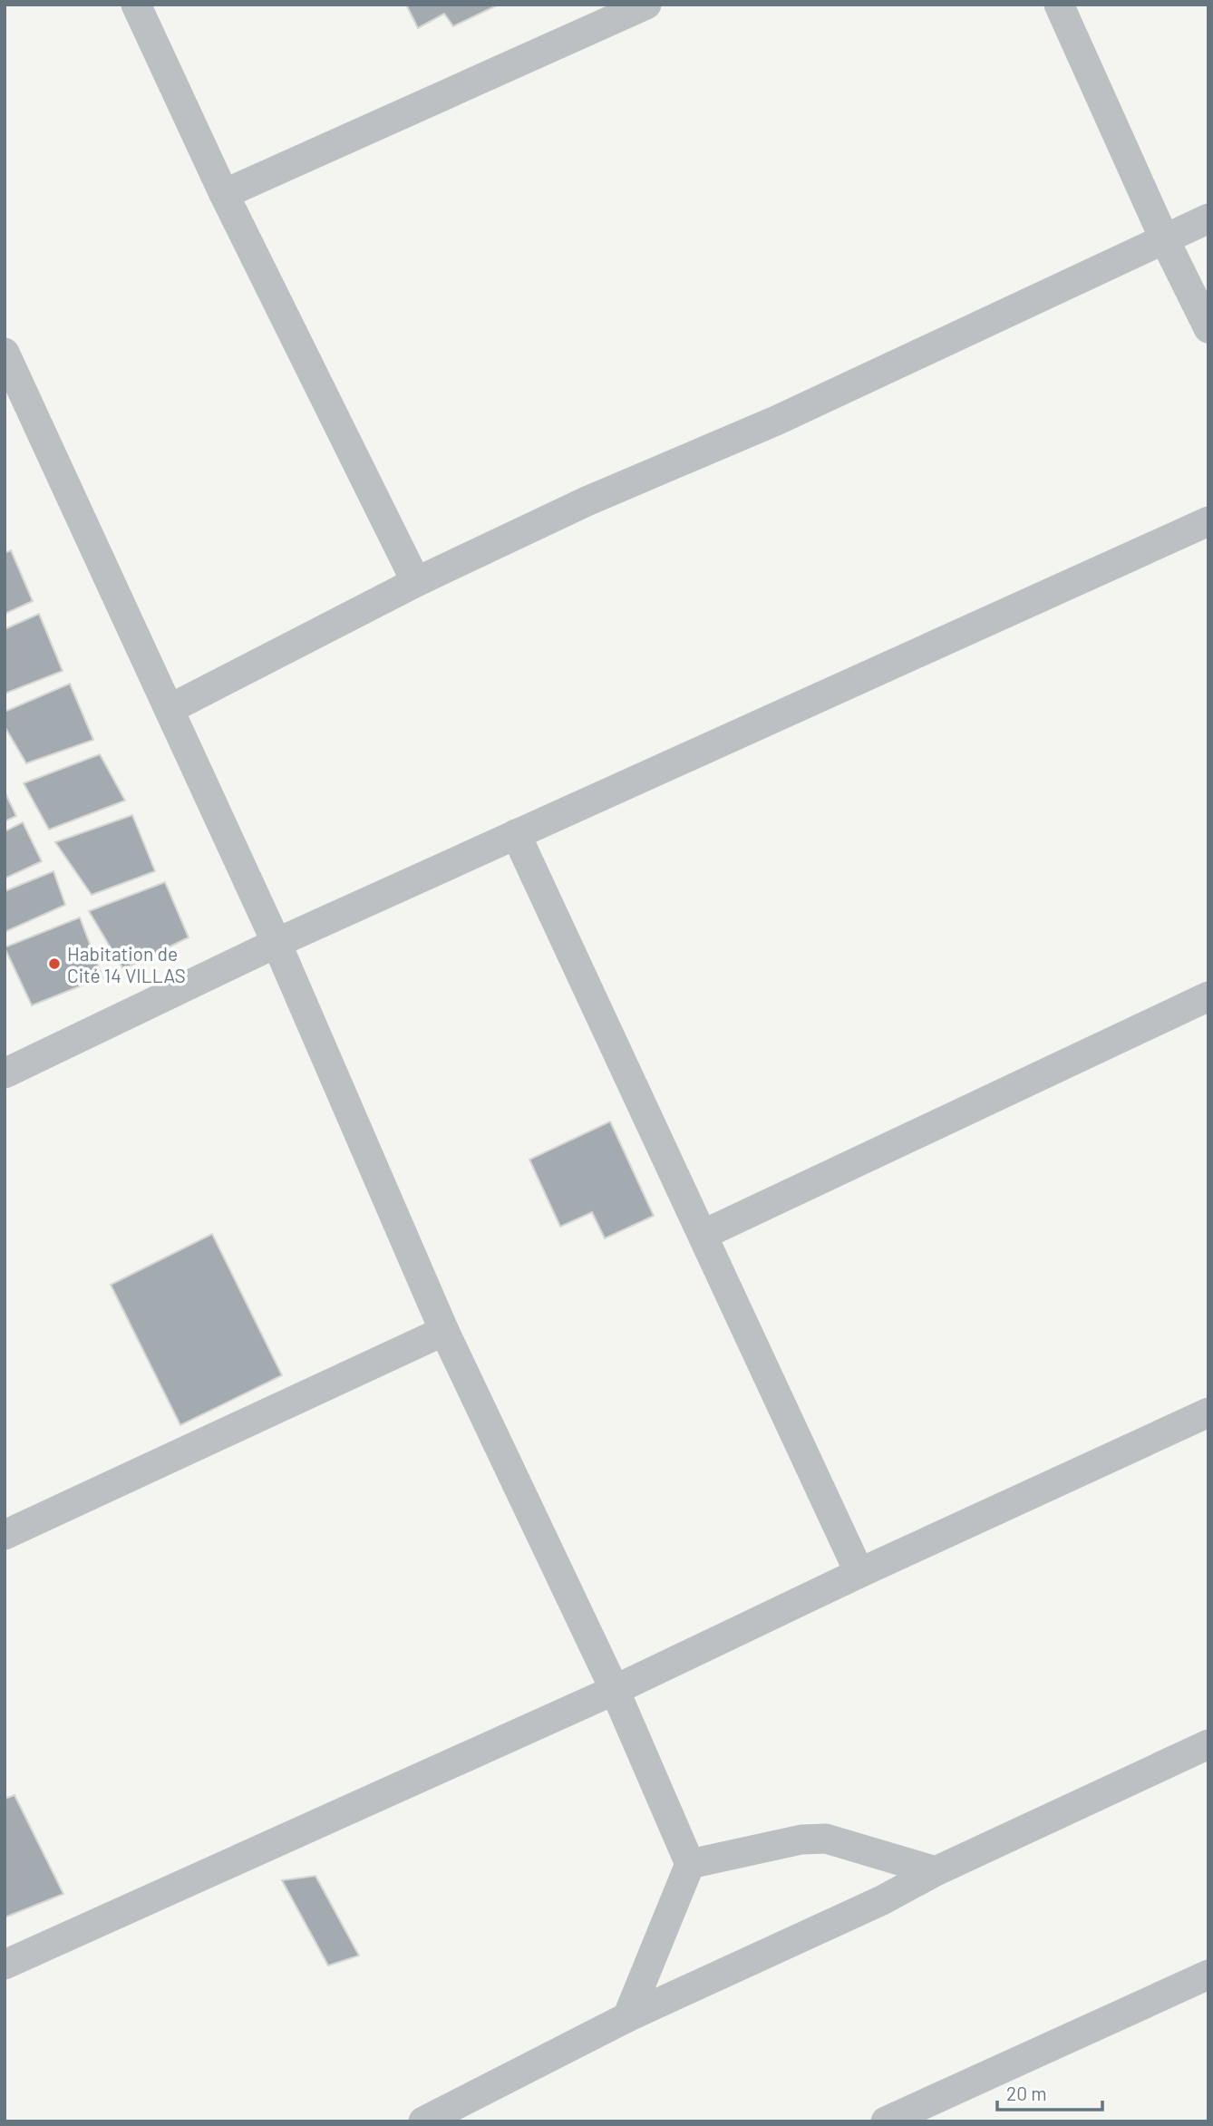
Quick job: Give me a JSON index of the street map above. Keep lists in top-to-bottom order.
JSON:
{
  "places": ["Habitation de Cité 14 VILLAS"],
  "scale_bar": "20 m"
}
